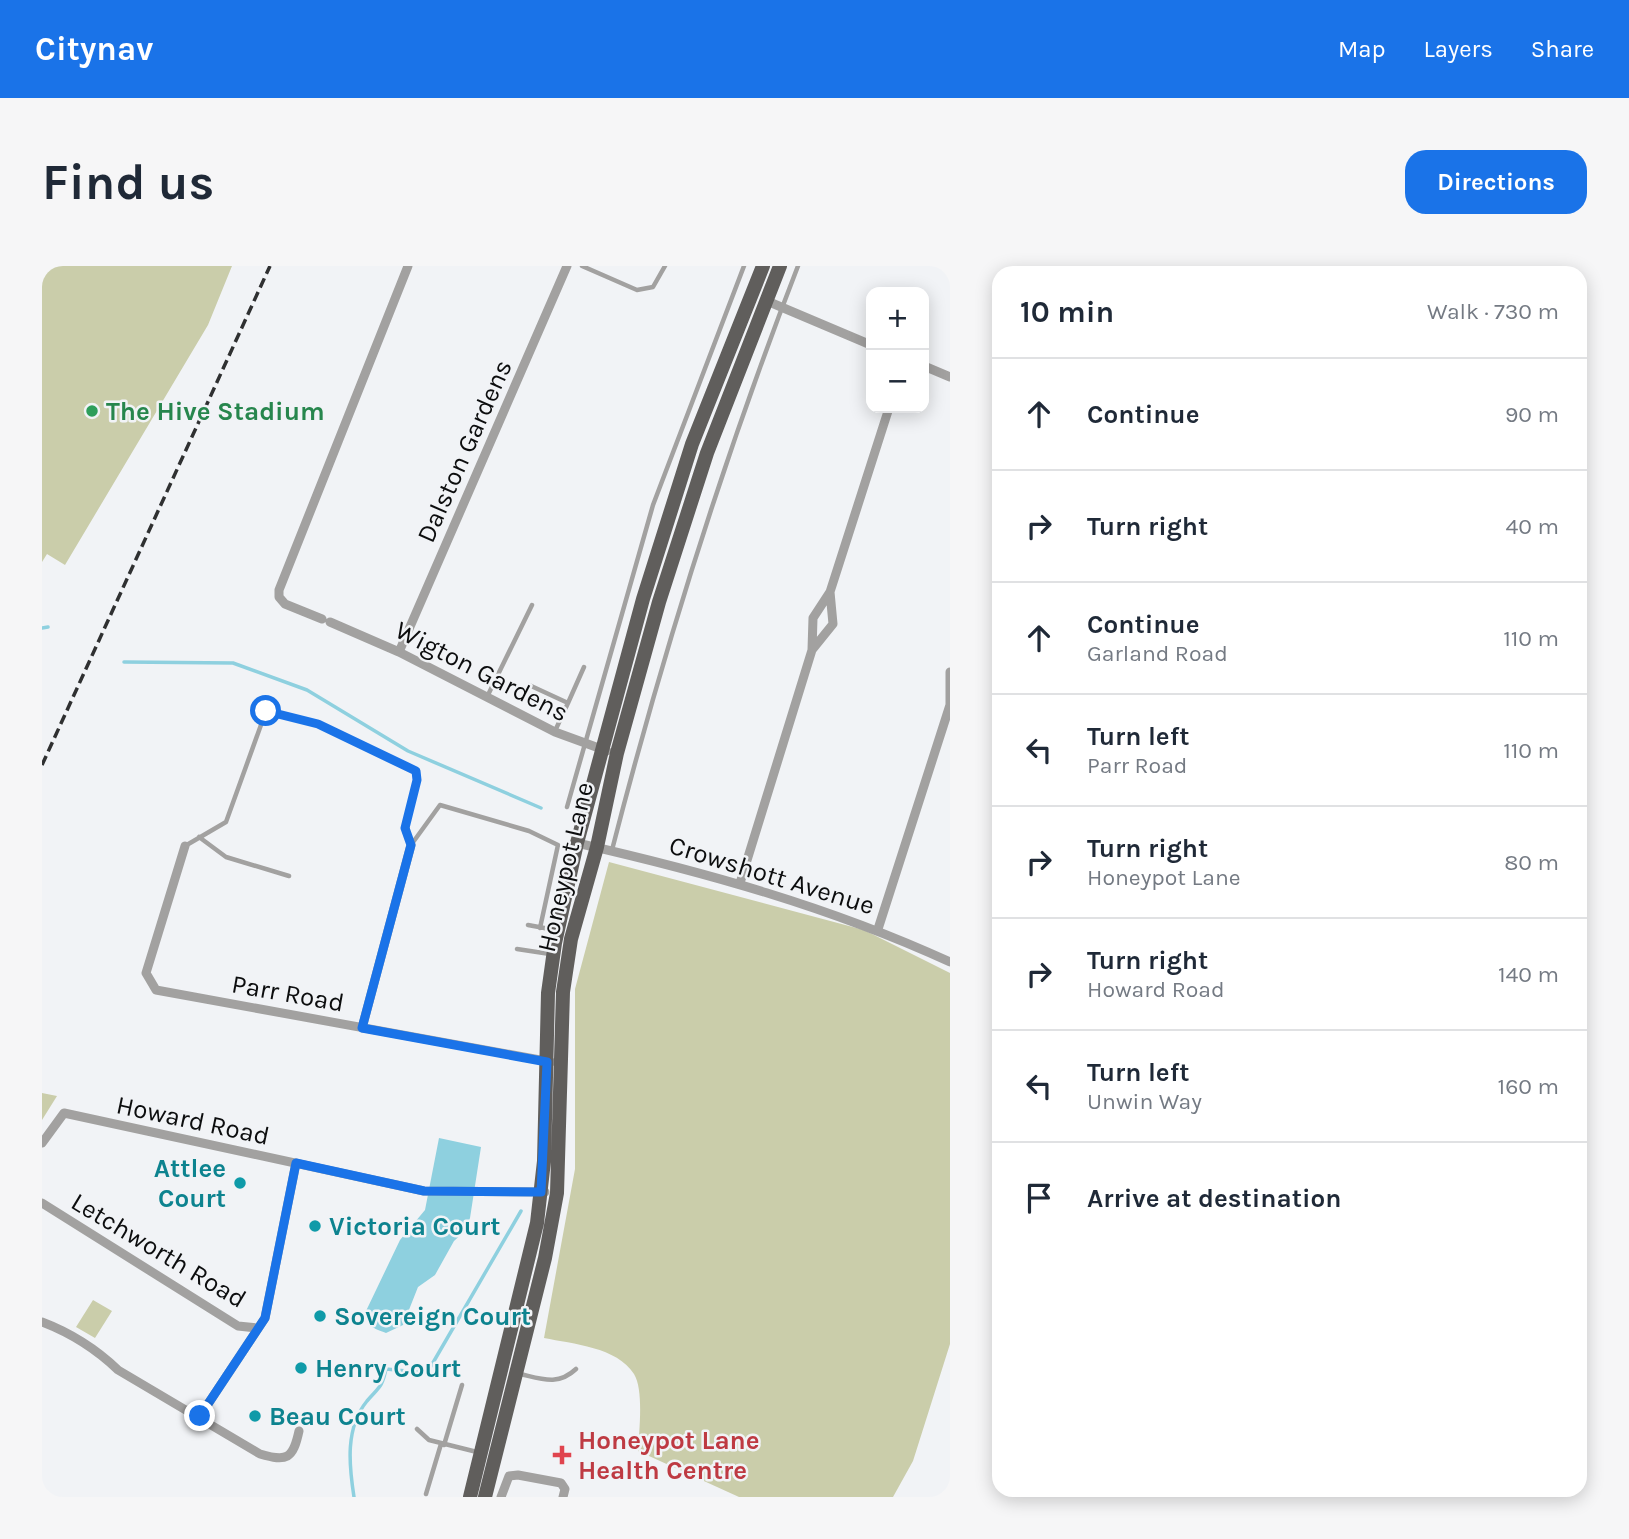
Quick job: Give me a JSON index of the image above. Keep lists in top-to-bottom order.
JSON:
{
  "streets": {
    "main road": ["Honeypot Lane"],
    "street": [
      "Dalston Gardens",
      "Wigton Gardens",
      "Crowshott Avenue",
      "Parr Road",
      "Howard Road",
      "Letchworth Road"
    ]
  },
  "crossings": [
    ["Dalston Gardens", "Wigton Gardens"],
    ["Wigton Gardens", "Honeypot Lane"],
    ["Honeypot Lane", "Crowshott Avenue"],
    ["Honeypot Lane", "Parr Road"],
    ["Honeypot Lane", "Howard Road"]
  ],
  "places": {
    "other": [
      "The Hive Stadium",
      "Attlee Court",
      "Victoria Court",
      "Sovereign Court",
      "Henry Court",
      "Beau Court"
    ],
    "health": ["Honeypot Lane Health Centre"]
  },
  "page": {
    "header": "Citynav",
    "nav": ["Map", "Layers", "Share"],
    "buttons": "Directions",
    "title": "Find us",
    "heading": ["10 min", "Walk · 730 m"],
    "map_buttons": ["+", "−"],
    "list": [
      ["Continue", "90 m"],
      ["Turn right", "40 m"],
      ["Continue", "Garland Road", "110 m"],
      ["Turn left", "Parr Road", "110 m"],
      ["Turn right", "Honeypot Lane", "80 m"],
      ["Turn right", "Howard Road", "140 m"],
      ["Turn left", "Unwin Way", "160 m"],
      "Arrive at destination"
    ]
  }
}
